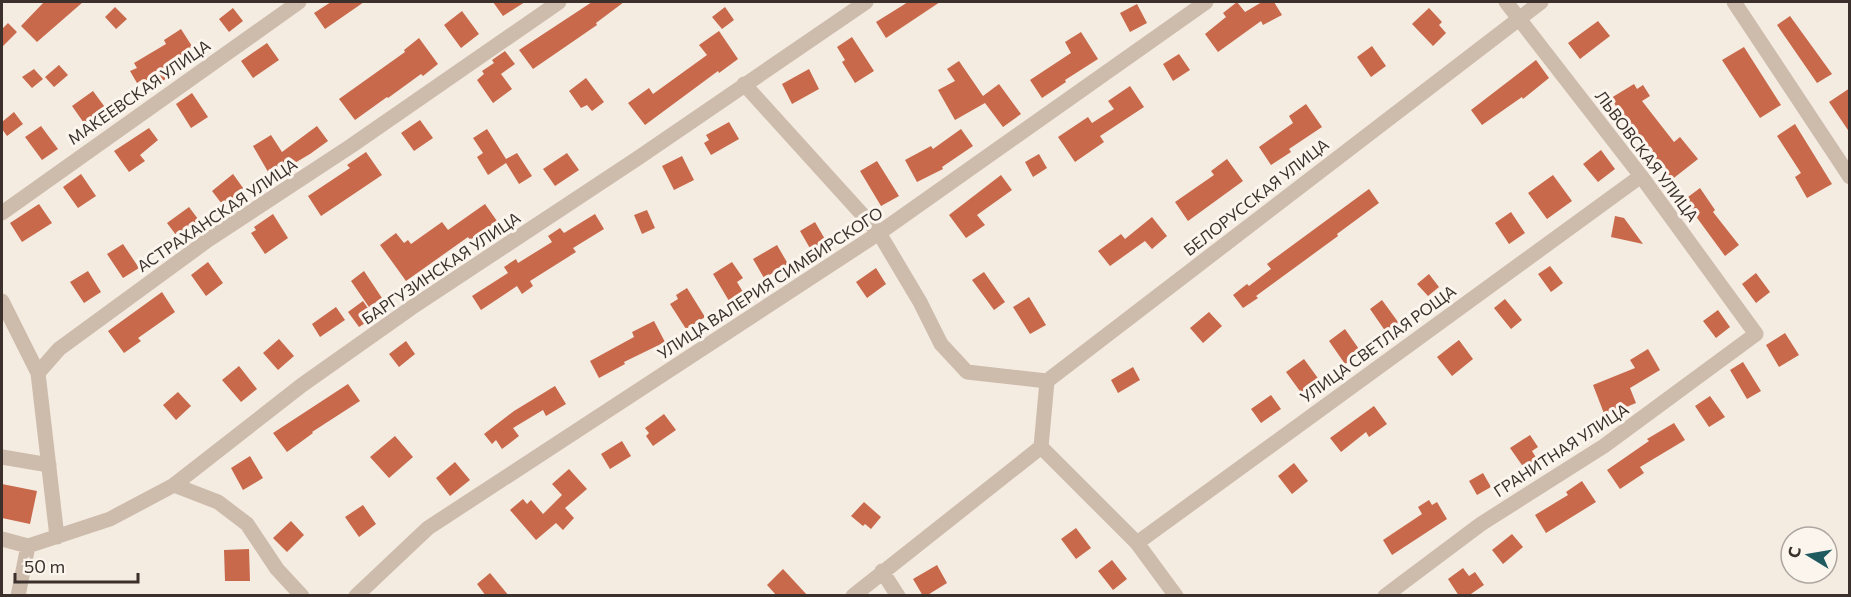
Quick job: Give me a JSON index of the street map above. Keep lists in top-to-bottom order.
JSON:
{
  "streets": {
    "street": [
      "МАКЕЕВСКАЯ УЛИЦА",
      "ЛЬВОВСКАЯ УЛИЦА",
      "БЕЛОРУССКАЯ УЛИЦА",
      "АСТРАХАНСКАЯ УЛИЦА",
      "БАРГУЗИНСКАЯ УЛИЦА",
      "УЛИЦА ВАЛЕРИЯ СИМБИРСКОГО",
      "УЛИЦА СВЕТЛАЯ РОЩА",
      "ГРАНИТНАЯ УЛИЦА"
    ]
  },
  "crossings": [
    ["ЛЬВОВСКАЯ УЛИЦА", "БЕЛОРУССКАЯ УЛИЦА"],
    ["ЛЬВОВСКАЯ УЛИЦА", "УЛИЦА СВЕТЛАЯ РОЩА"],
    ["ЛЬВОВСКАЯ УЛИЦА", "ГРАНИТНАЯ УЛИЦА"]
  ],
  "scale_bar": "50 m",
  "north": "left"
}
